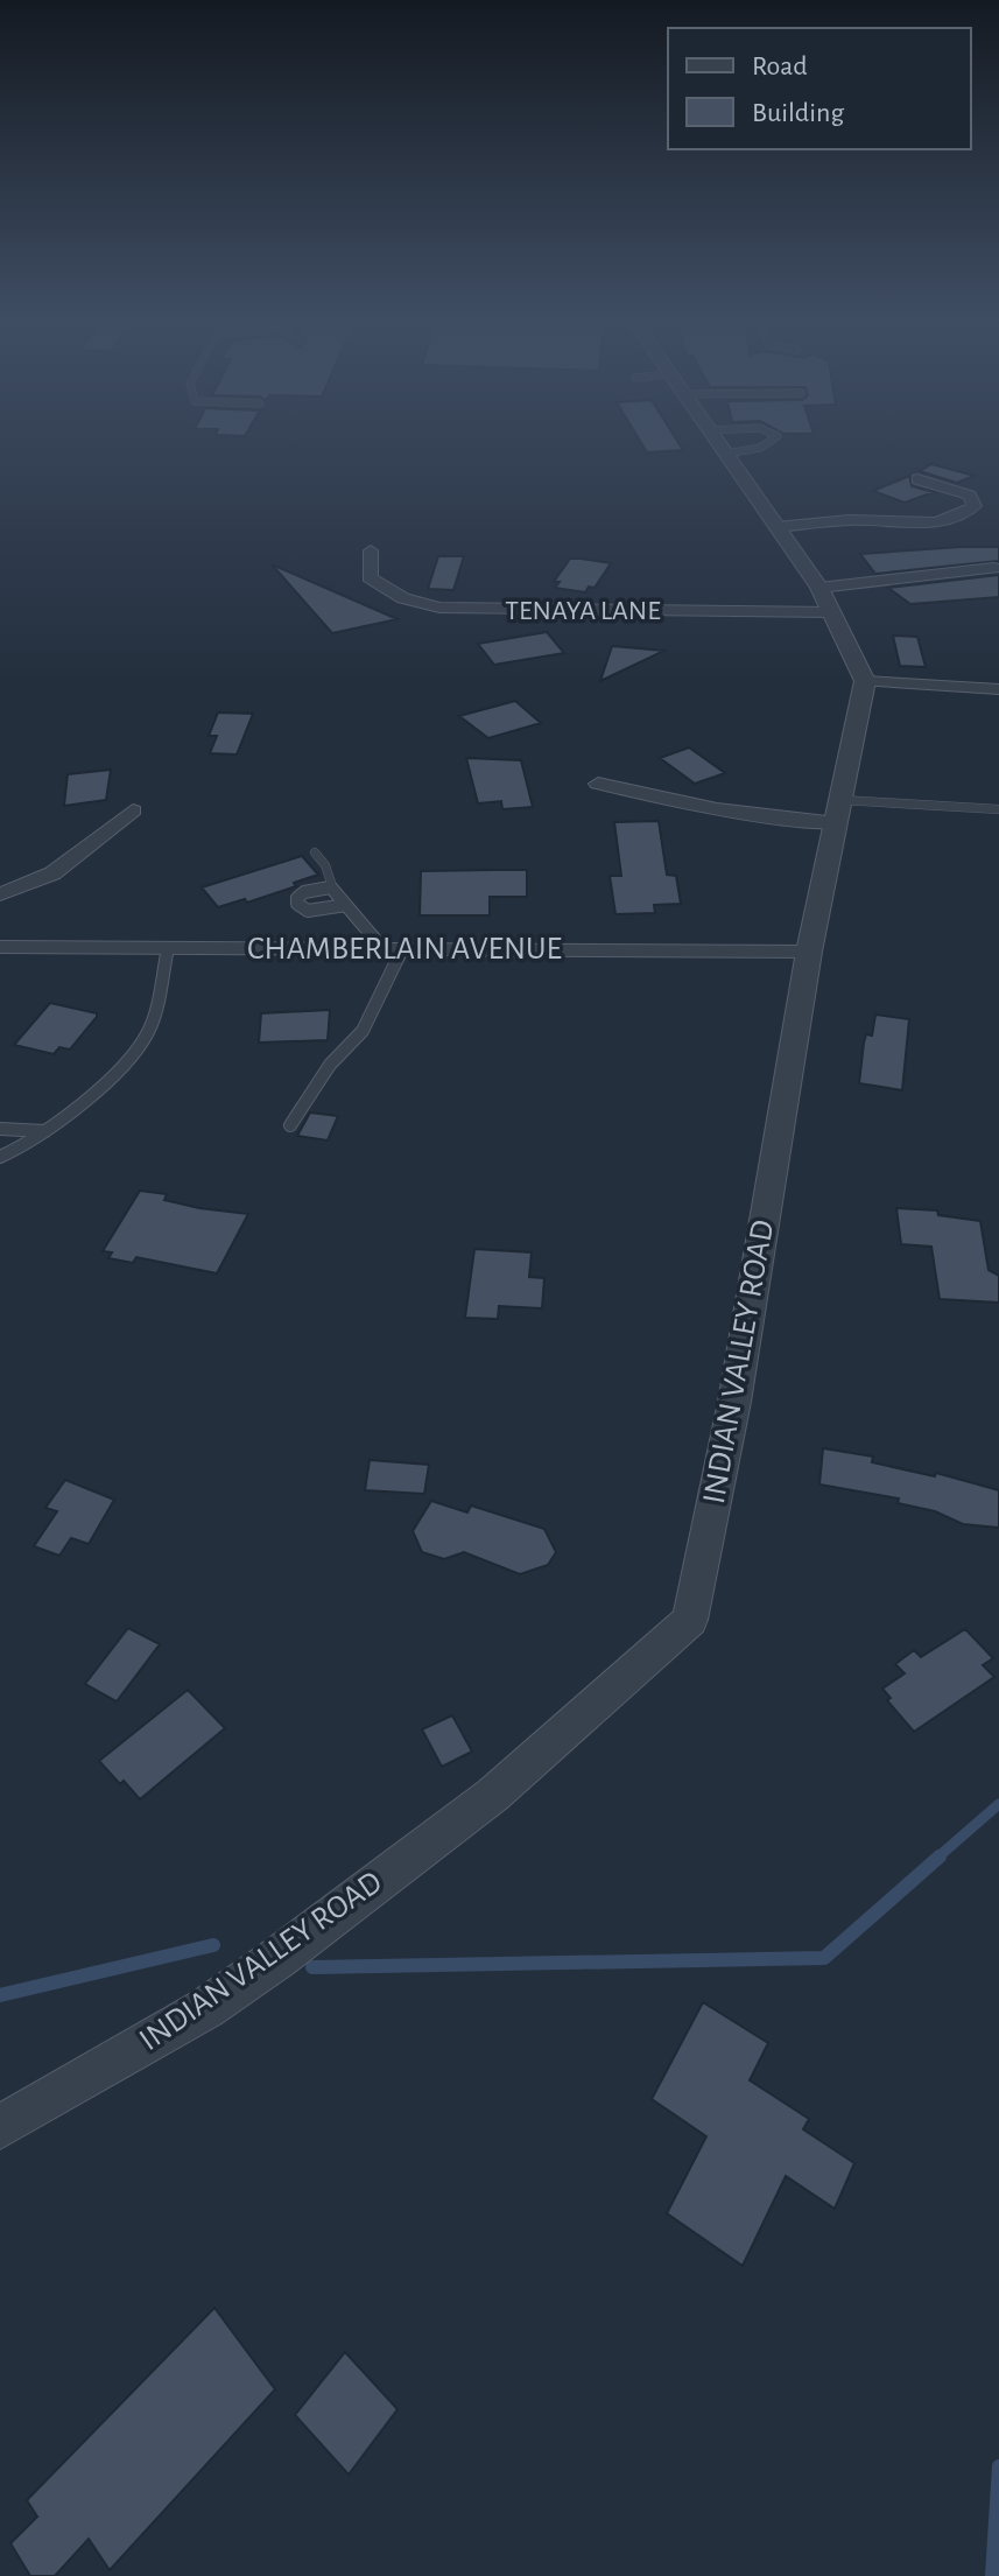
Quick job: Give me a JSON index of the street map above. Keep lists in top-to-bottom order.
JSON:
{
  "streets": {
    "street": ["TENAYA LANE", "CHAMBERLAIN AVENUE", "INDIAN VALLEY ROAD"]
  },
  "crossings": [
    ["CHAMBERLAIN AVENUE", "INDIAN VALLEY ROAD"]
  ],
  "legend": ["Road", "Building"]
}
